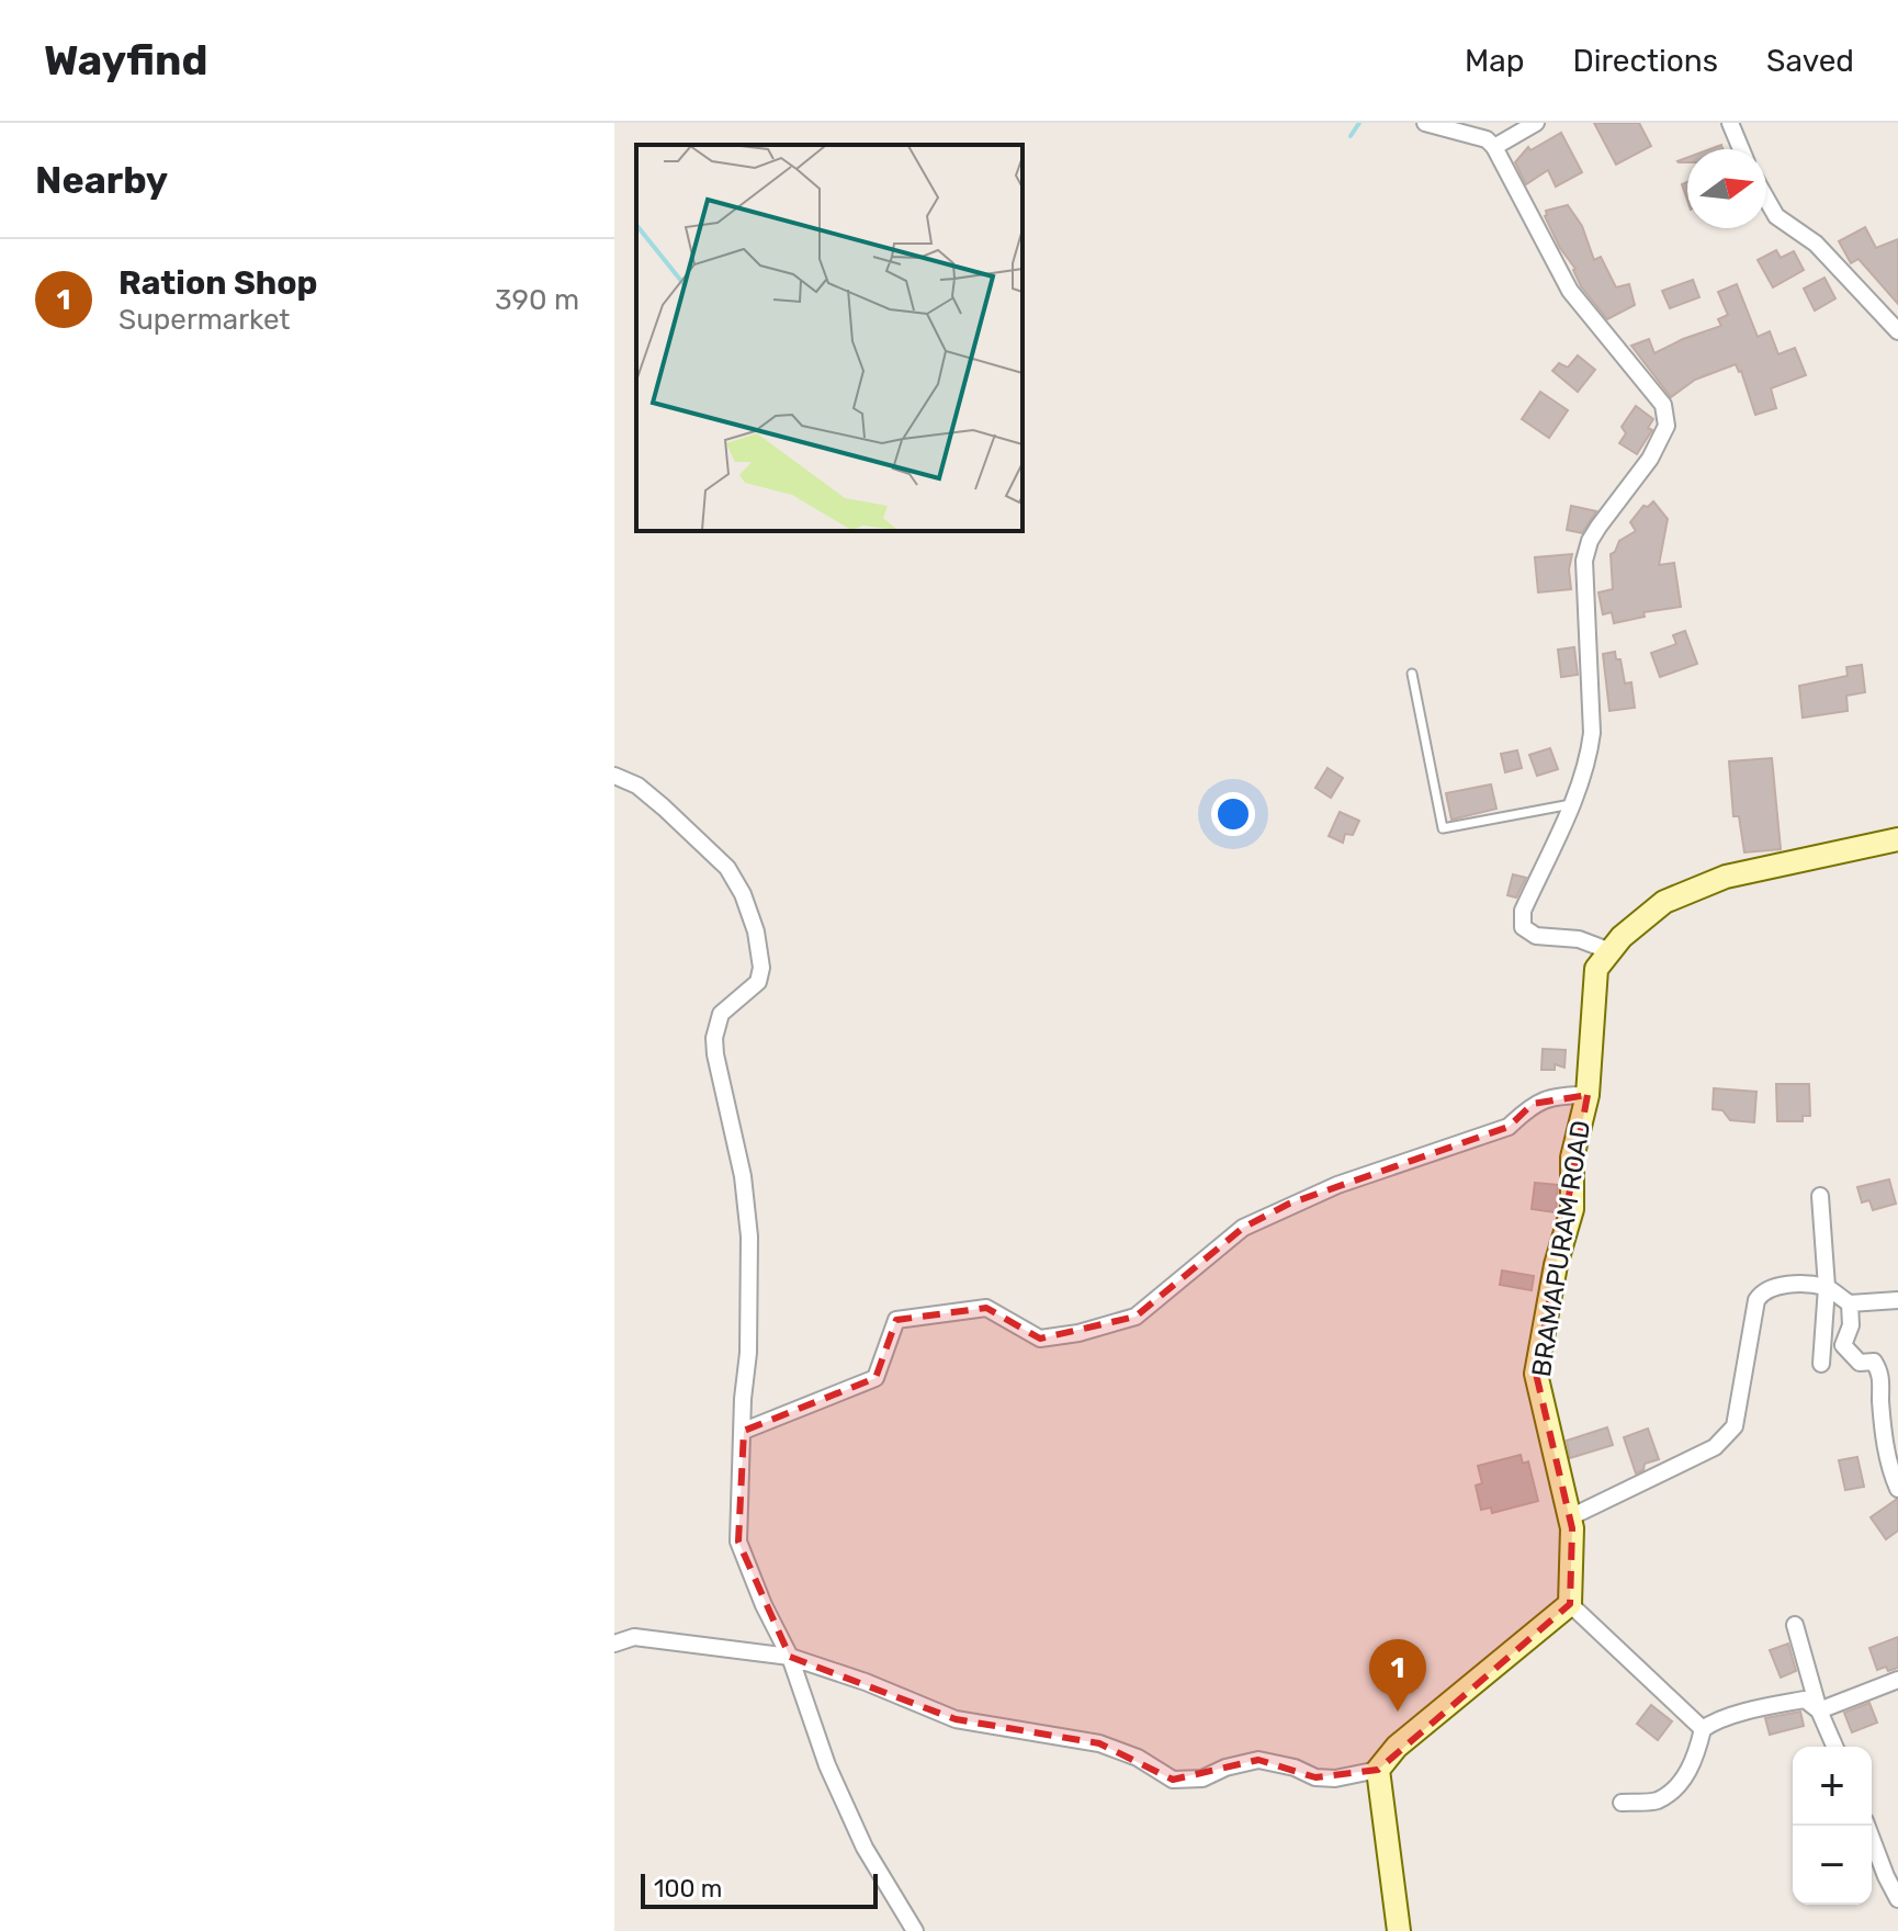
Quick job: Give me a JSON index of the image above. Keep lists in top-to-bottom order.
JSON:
{
  "streets": {
    "street": ["BRAMAPURAM ROAD"]
  },
  "scale_bar": "100 m",
  "north": "right",
  "page": {
    "header": "Wayfind",
    "nav": ["Map", "Directions", "Saved"],
    "heading": "Nearby",
    "list": [
      {
        "mark": "1",
        "name": "Ration Shop",
        "note": "Supermarket",
        "value": "390 m"
      }
    ],
    "pins": "1",
    "map_buttons": ["+", "−"],
    "scale": "100 m"
  }
}
